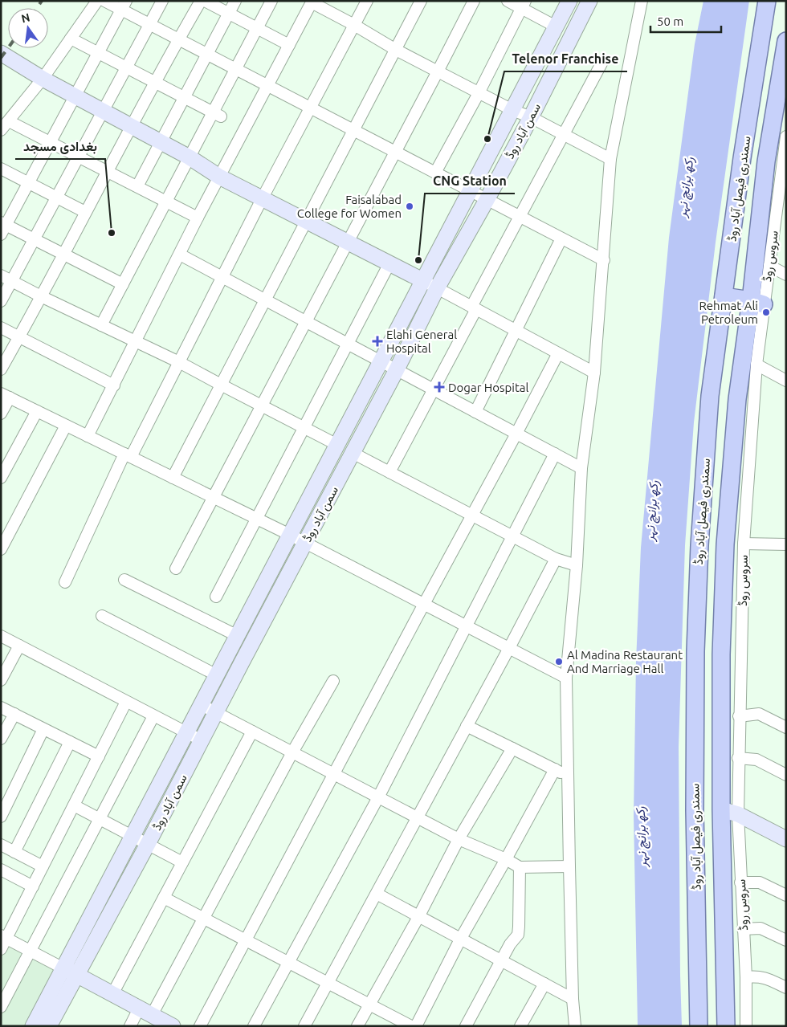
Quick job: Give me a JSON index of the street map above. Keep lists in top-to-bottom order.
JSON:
{
  "streets": {
    "main road": ["سمندری فیصل آباد روڈ"],
    "street": ["سمن آباد روڈ", "سروس روڈ"]
  },
  "crossings": [
    ["سمندری فیصل آباد روڈ", "سروس روڈ"]
  ],
  "water": ["رکھ برانچ نہر"],
  "places": {
    "other": [
      "Telenor Franchise",
      "Faisalabad College for Women",
      "بغدادی مسجد",
      "CNG Station",
      "Rehmat Ali Petroleum",
      "Al Madina Restaurant And Marriage Hall"
    ],
    "health": ["Elahi General Hospital", "Dogar Hospital"]
  },
  "scale_bar": "50 m",
  "north": "top"
}
